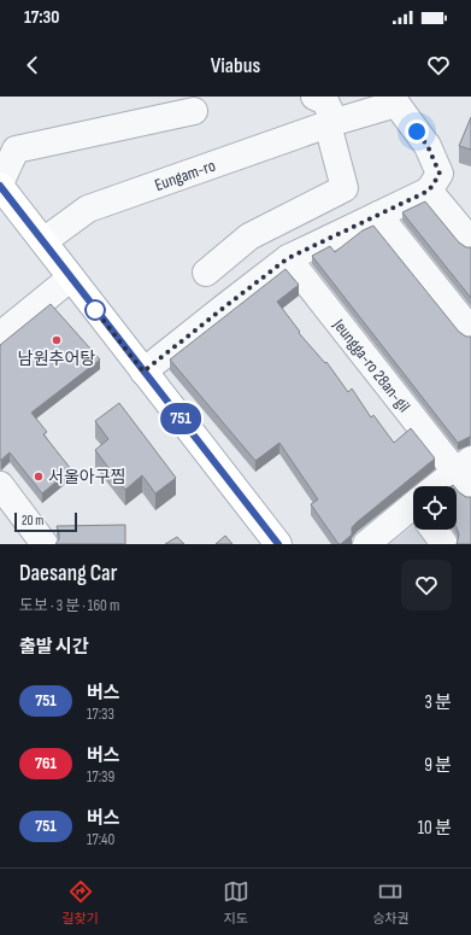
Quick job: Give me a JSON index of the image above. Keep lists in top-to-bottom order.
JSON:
{
  "streets": {
    "street": ["Eungam-ro", "Jeungga-ro 28an-gil"]
  },
  "places": ["남원추어탕", "서울아구찜"],
  "lines": ["bus line 751"],
  "scale_bar": "20 m",
  "page": {
    "status": "17:30",
    "header": "Viabus",
    "on_map": "751",
    "scale": "20 m",
    "heading": [
      ["Daesang Car", "도보 · 3 분 · 160 m"],
      "출발 시간"
    ],
    "list": [
      {
        "mark": "751",
        "name": "버스",
        "note": "17:33",
        "value": "3 분"
      },
      {
        "mark": "761",
        "name": "버스",
        "note": "17:39",
        "value": "9 분"
      },
      {
        "mark": "751",
        "name": "버스",
        "note": "17:40",
        "value": "10 분"
      }
    ],
    "tabs": ["길찾기", "지도", "승차권"]
  }
}
